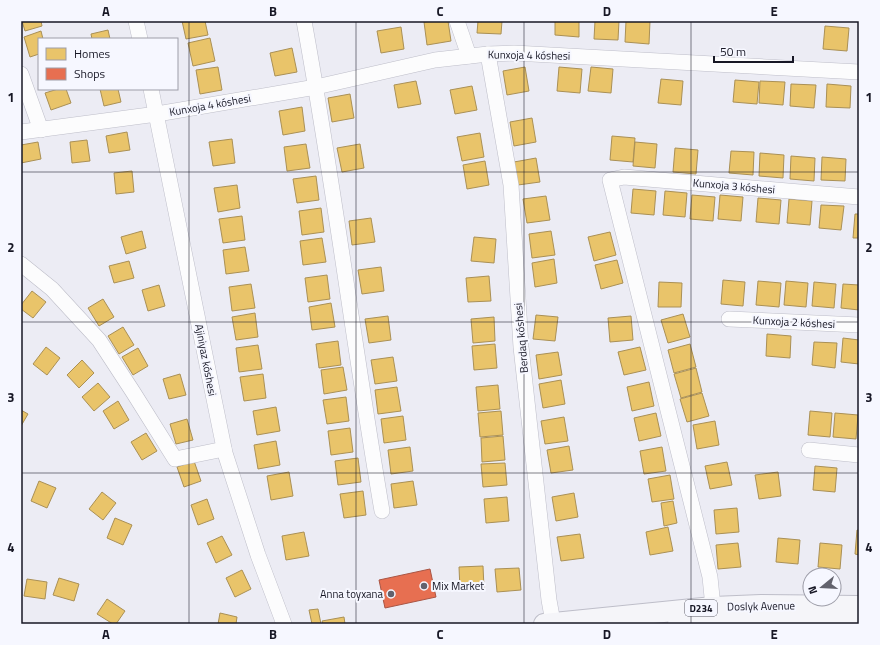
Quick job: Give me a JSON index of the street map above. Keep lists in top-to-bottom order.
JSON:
{
  "streets": {
    "main road": ["Doslyk Avenue", "D234"],
    "street": [
      "Kunxoja 4 kóshesi",
      "Kunxoja 3 kóshesi",
      "Kunxoja 2 kóshesi",
      "Berdaq kóshesi",
      "Ajiniyaz kóshesi"
    ]
  },
  "crossings": [
    ["Kunxoja 4 kóshesi", "Berdaq kóshesi"],
    ["Kunxoja 4 kóshesi", "Ajiniyaz kóshesi"],
    ["Kunxoja 3 kóshesi", "Doslyk Avenue"],
    ["Berdaq kóshesi", "Doslyk Avenue"]
  ],
  "places": ["Mix Market", "Anna toyxana"],
  "legend": ["Homes", "Shops"],
  "scale_bar": "50 m",
  "north": "left",
  "grid": {
    "columns": [
      "A",
      "B",
      "C",
      "D",
      "E"
    ],
    "rows": [
      "1",
      "2",
      "3",
      "4"
    ]
  }
}
